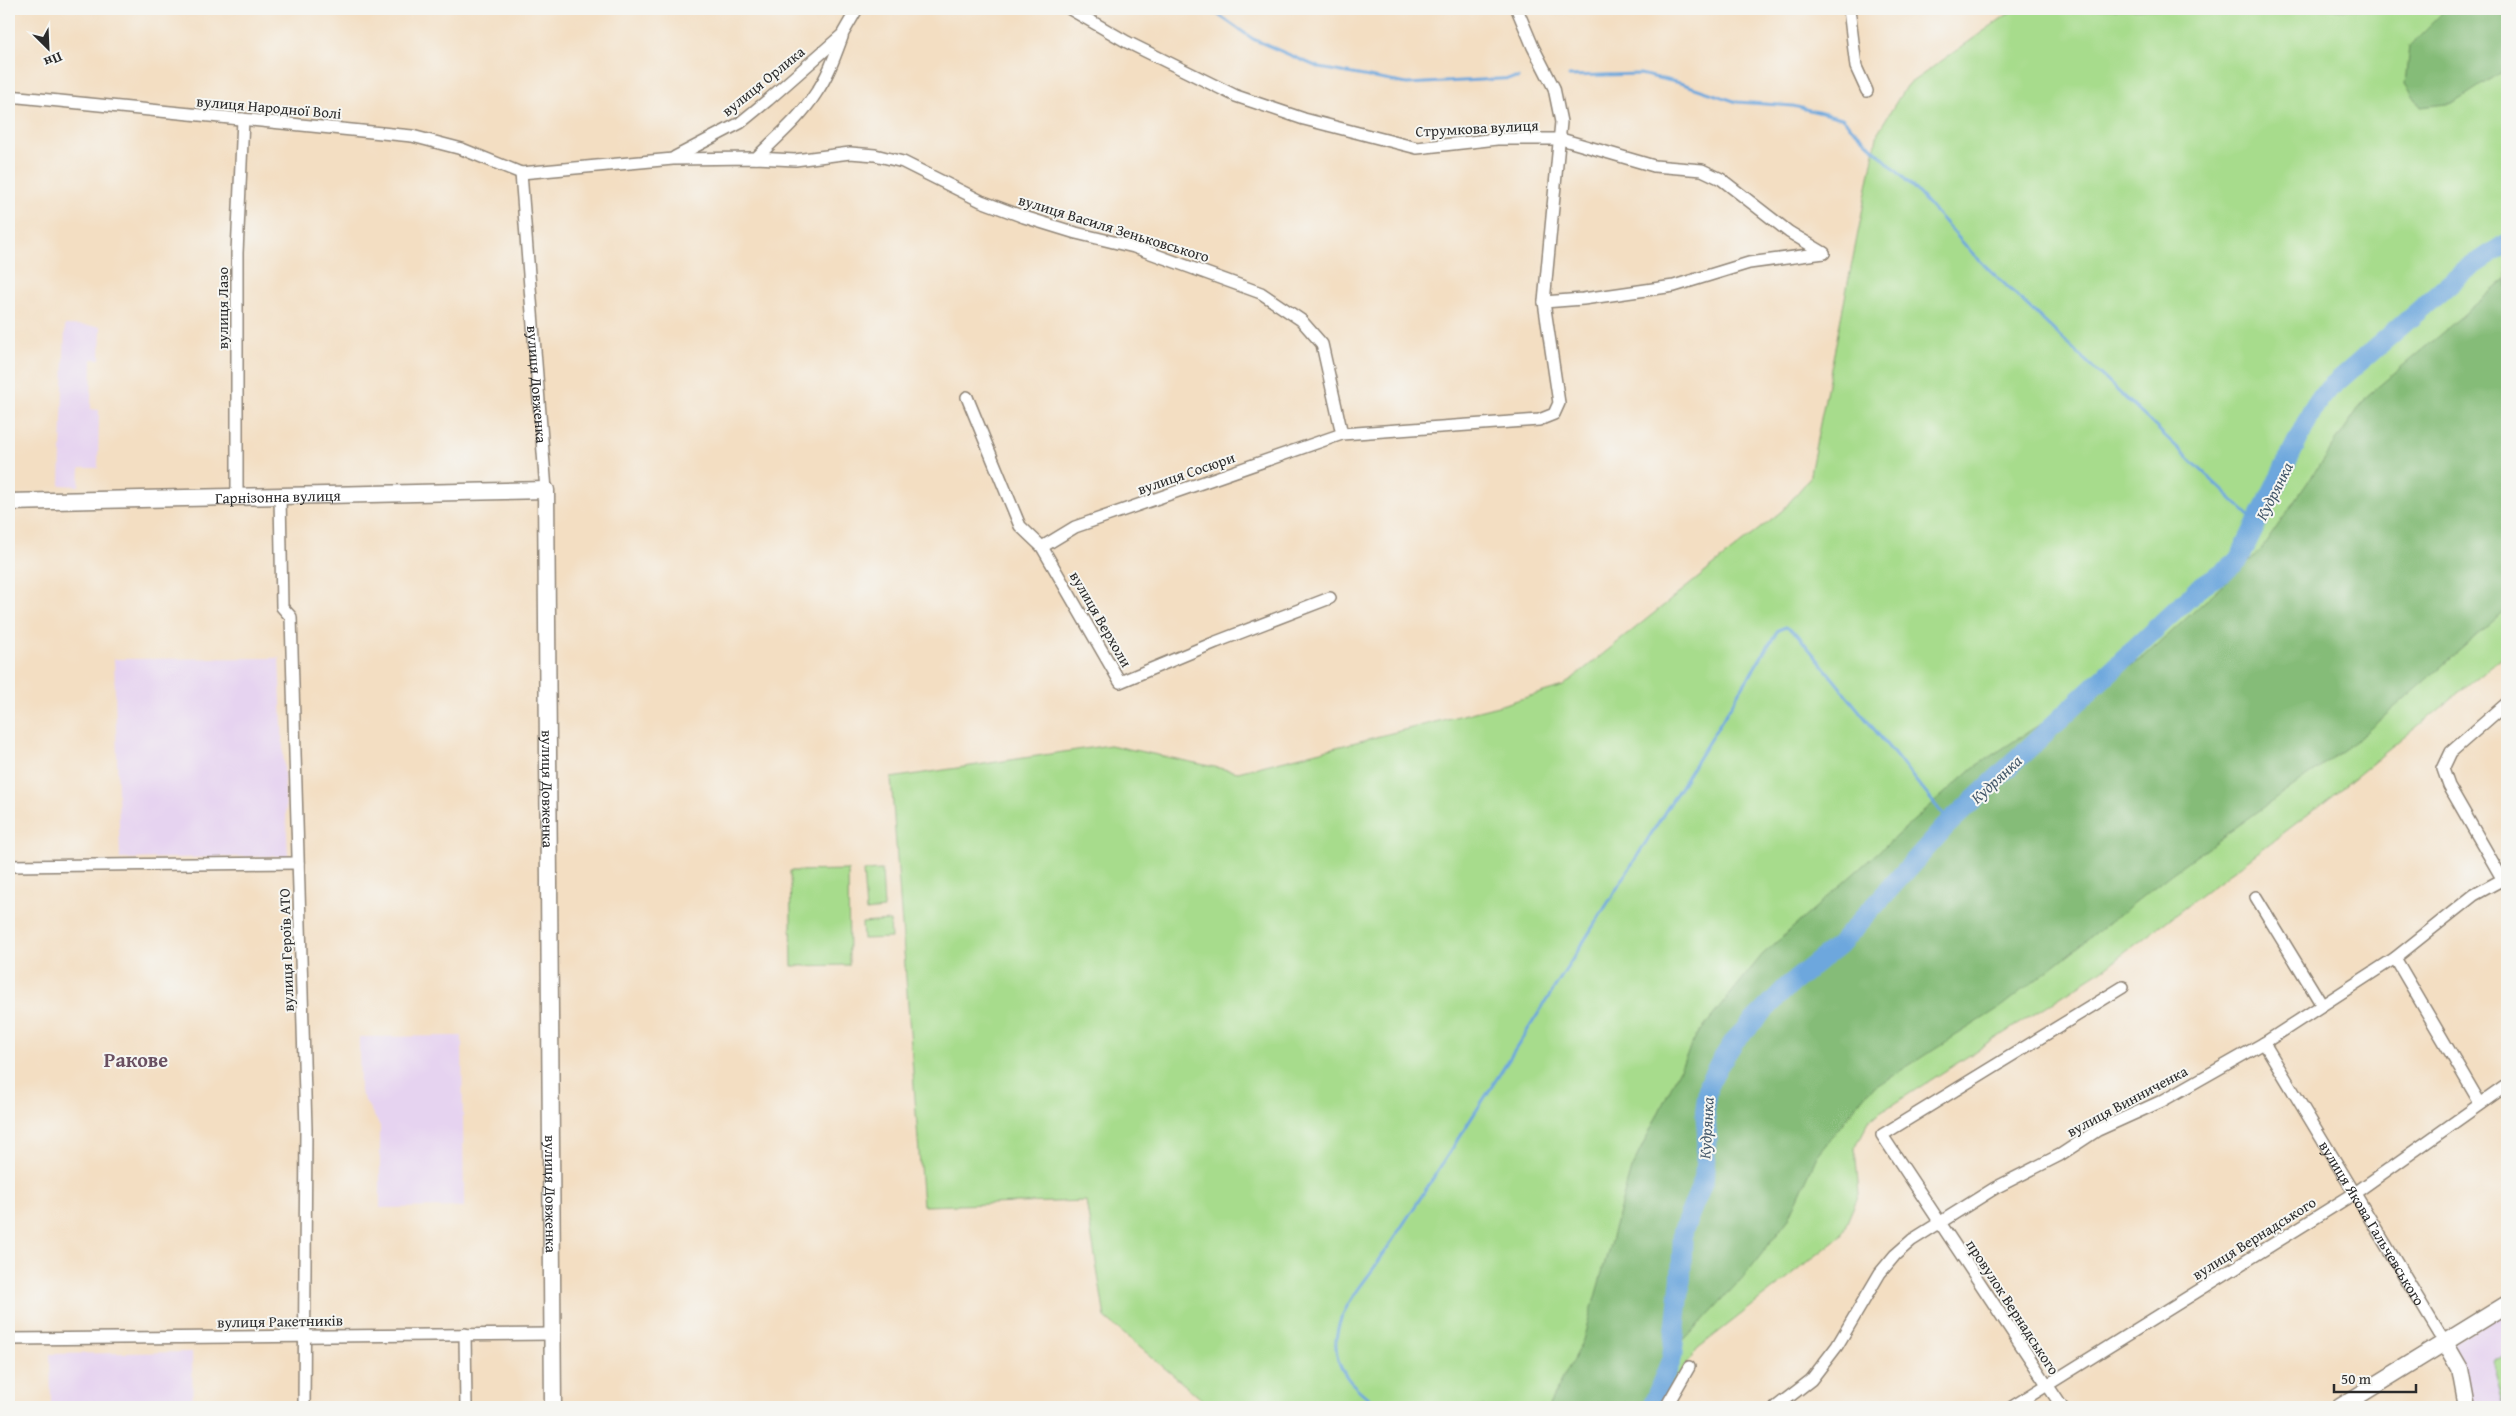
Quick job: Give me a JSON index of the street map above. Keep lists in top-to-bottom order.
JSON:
{
  "streets": {
    "street": [
      "вулиця Орлика",
      "вулиця Народної Волі",
      "Струмкова вулиця",
      "вулиця Василя Зеньковського",
      "вулиця Лазо",
      "вулиця Довженка",
      "вулиця Сосюри",
      "Гарнізонна вулиця",
      "вулиця Верхоли",
      "вулиця Героїв АТО",
      "вулиця Винниченка",
      "вулиця Якова Гальчевського",
      "вулиця Вернадського",
      "провулок Вернадського",
      "вулиця Ракетників"
    ]
  },
  "crossings": [
    ["вулиця Орлика", "вулиця Василя Зеньковського"],
    ["вулиця Народної Волі", "вулиця Василя Зеньковського"],
    ["вулиця Народної Волі", "вулиця Лазо"],
    ["вулиця Народної Волі", "вулиця Довженка"],
    ["вулиця Василя Зеньковського", "вулиця Довженка"],
    ["вулиця Василя Зеньковського", "вулиця Сосюри"],
    ["вулиця Лазо", "Гарнізонна вулиця"],
    ["вулиця Довженка", "Гарнізонна вулиця"],
    ["вулиця Довженка", "вулиця Ракетників"],
    ["вулиця Сосюри", "вулиця Верхоли"],
    ["Гарнізонна вулиця", "вулиця Героїв АТО"],
    ["вулиця Героїв АТО", "вулиця Ракетників"],
    ["вулиця Винниченка", "вулиця Якова Гальчевського"],
    ["вулиця Винниченка", "провулок Вернадського"],
    ["вулиця Якова Гальчевського", "вулиця Вернадського"],
    ["вулиця Вернадського", "провулок Вернадського"]
  ],
  "districts": ["Ракове"],
  "water": ["Кудрянка"],
  "scale_bar": "50 m",
  "north": "bottom right"
}
